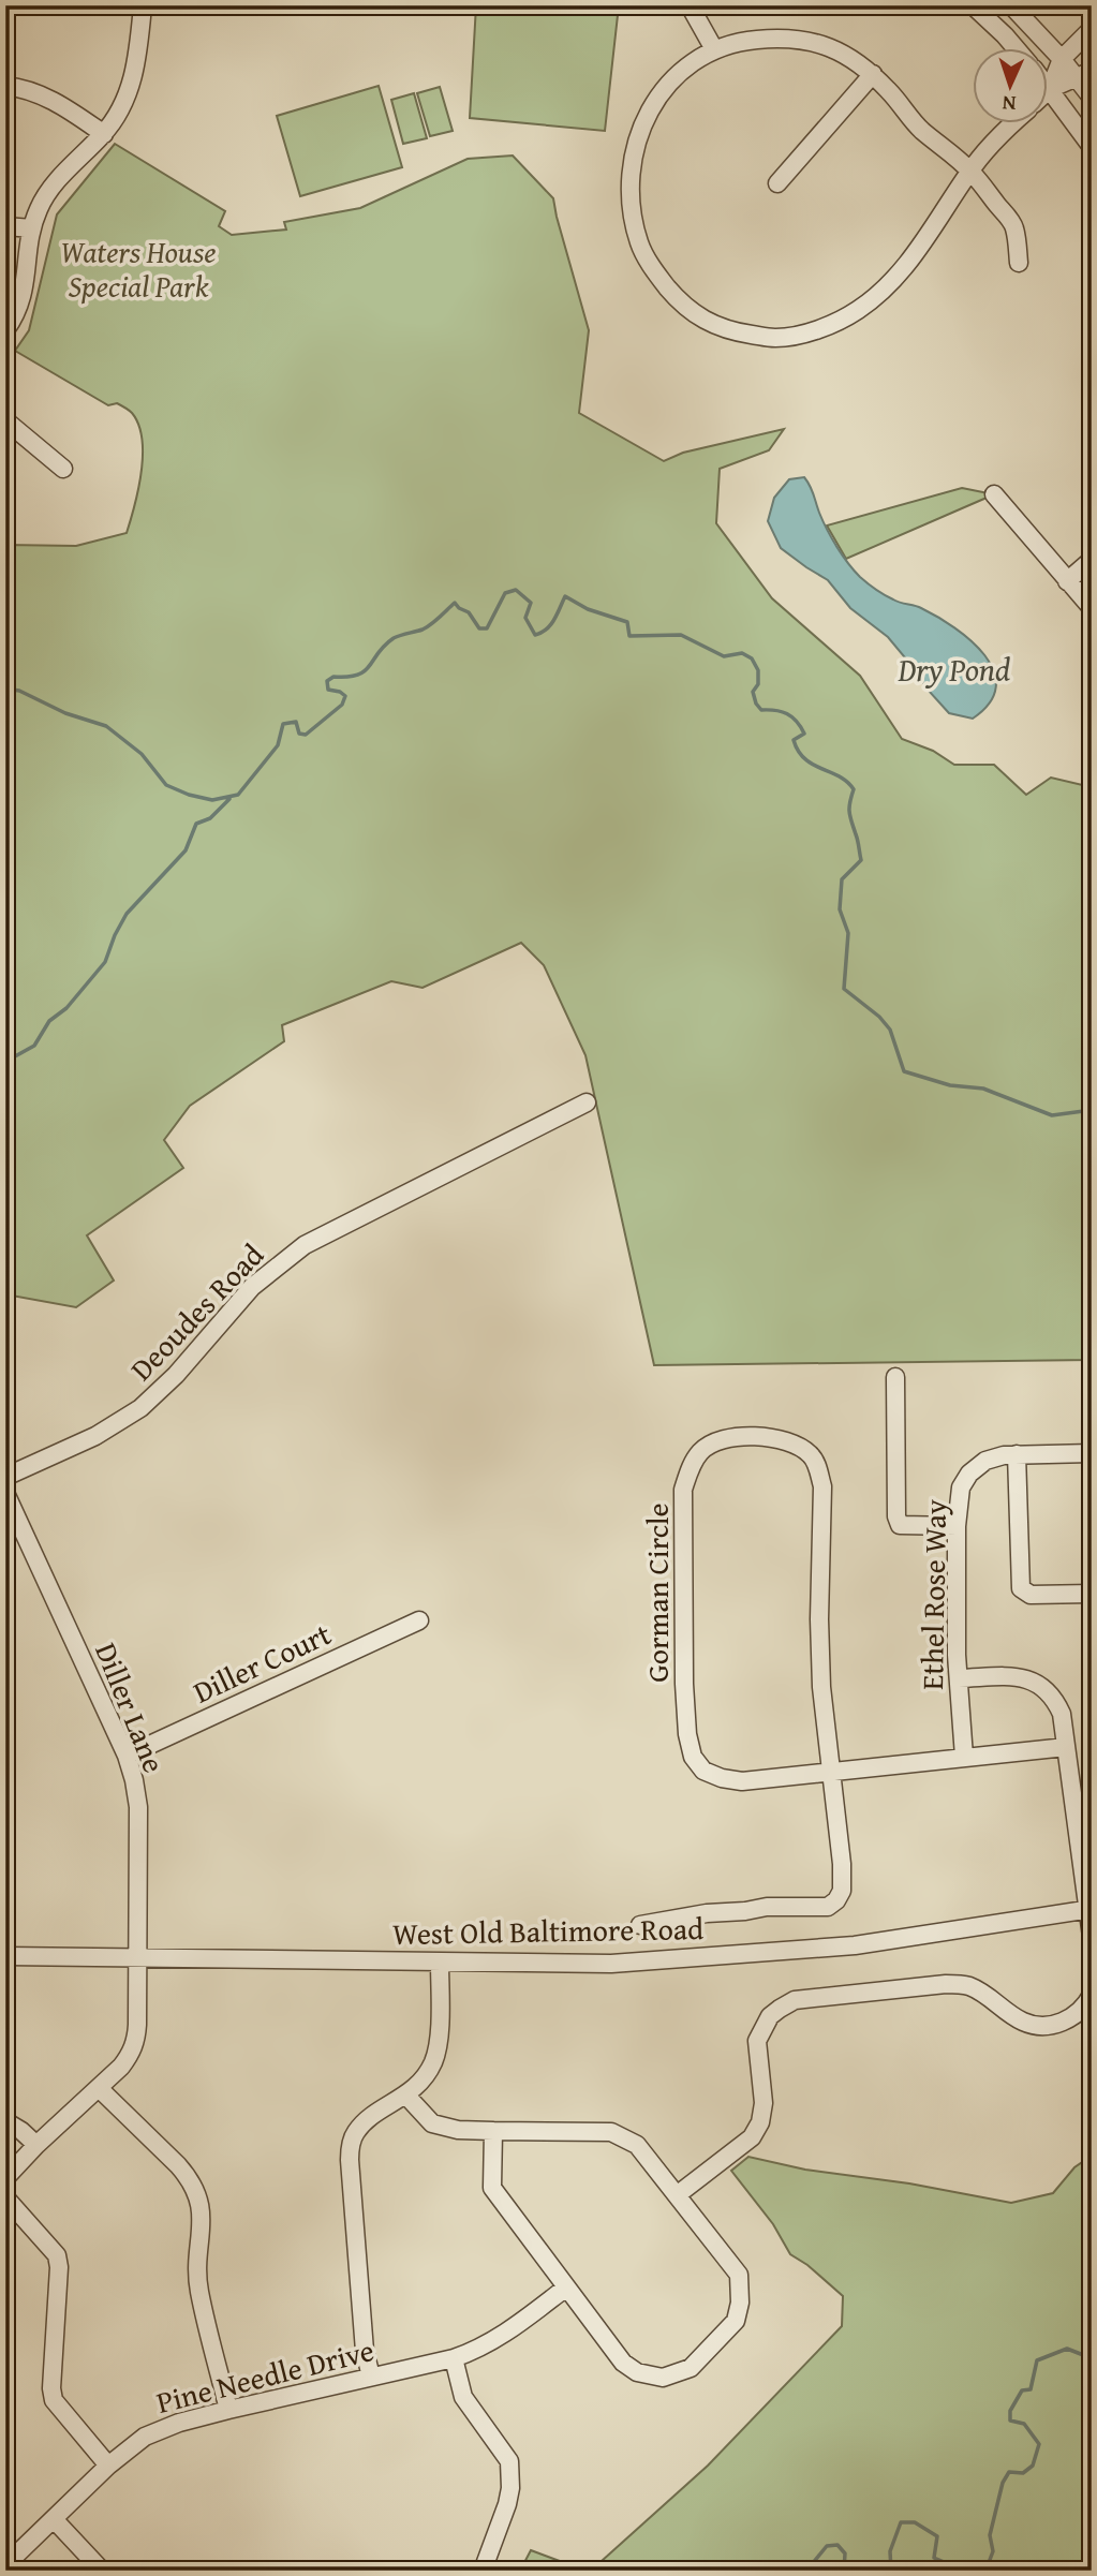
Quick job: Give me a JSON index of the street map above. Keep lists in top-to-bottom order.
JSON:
{
  "streets": {
    "street": [
      "Deoudes Road",
      "Gorman Circle",
      "Ethel Rose Way",
      "Diller Court",
      "Diller Lane",
      "West Old Baltimore Road",
      "Pine Needle Drive"
    ]
  },
  "crossings": [
    ["Gorman Circle", "Ethel Rose Way"],
    ["Diller Court", "Diller Lane"],
    ["Diller Lane", "West Old Baltimore Road"]
  ],
  "water": ["Dry Pond"],
  "parks": ["Waters House Special Park"],
  "north": "bottom"
}
